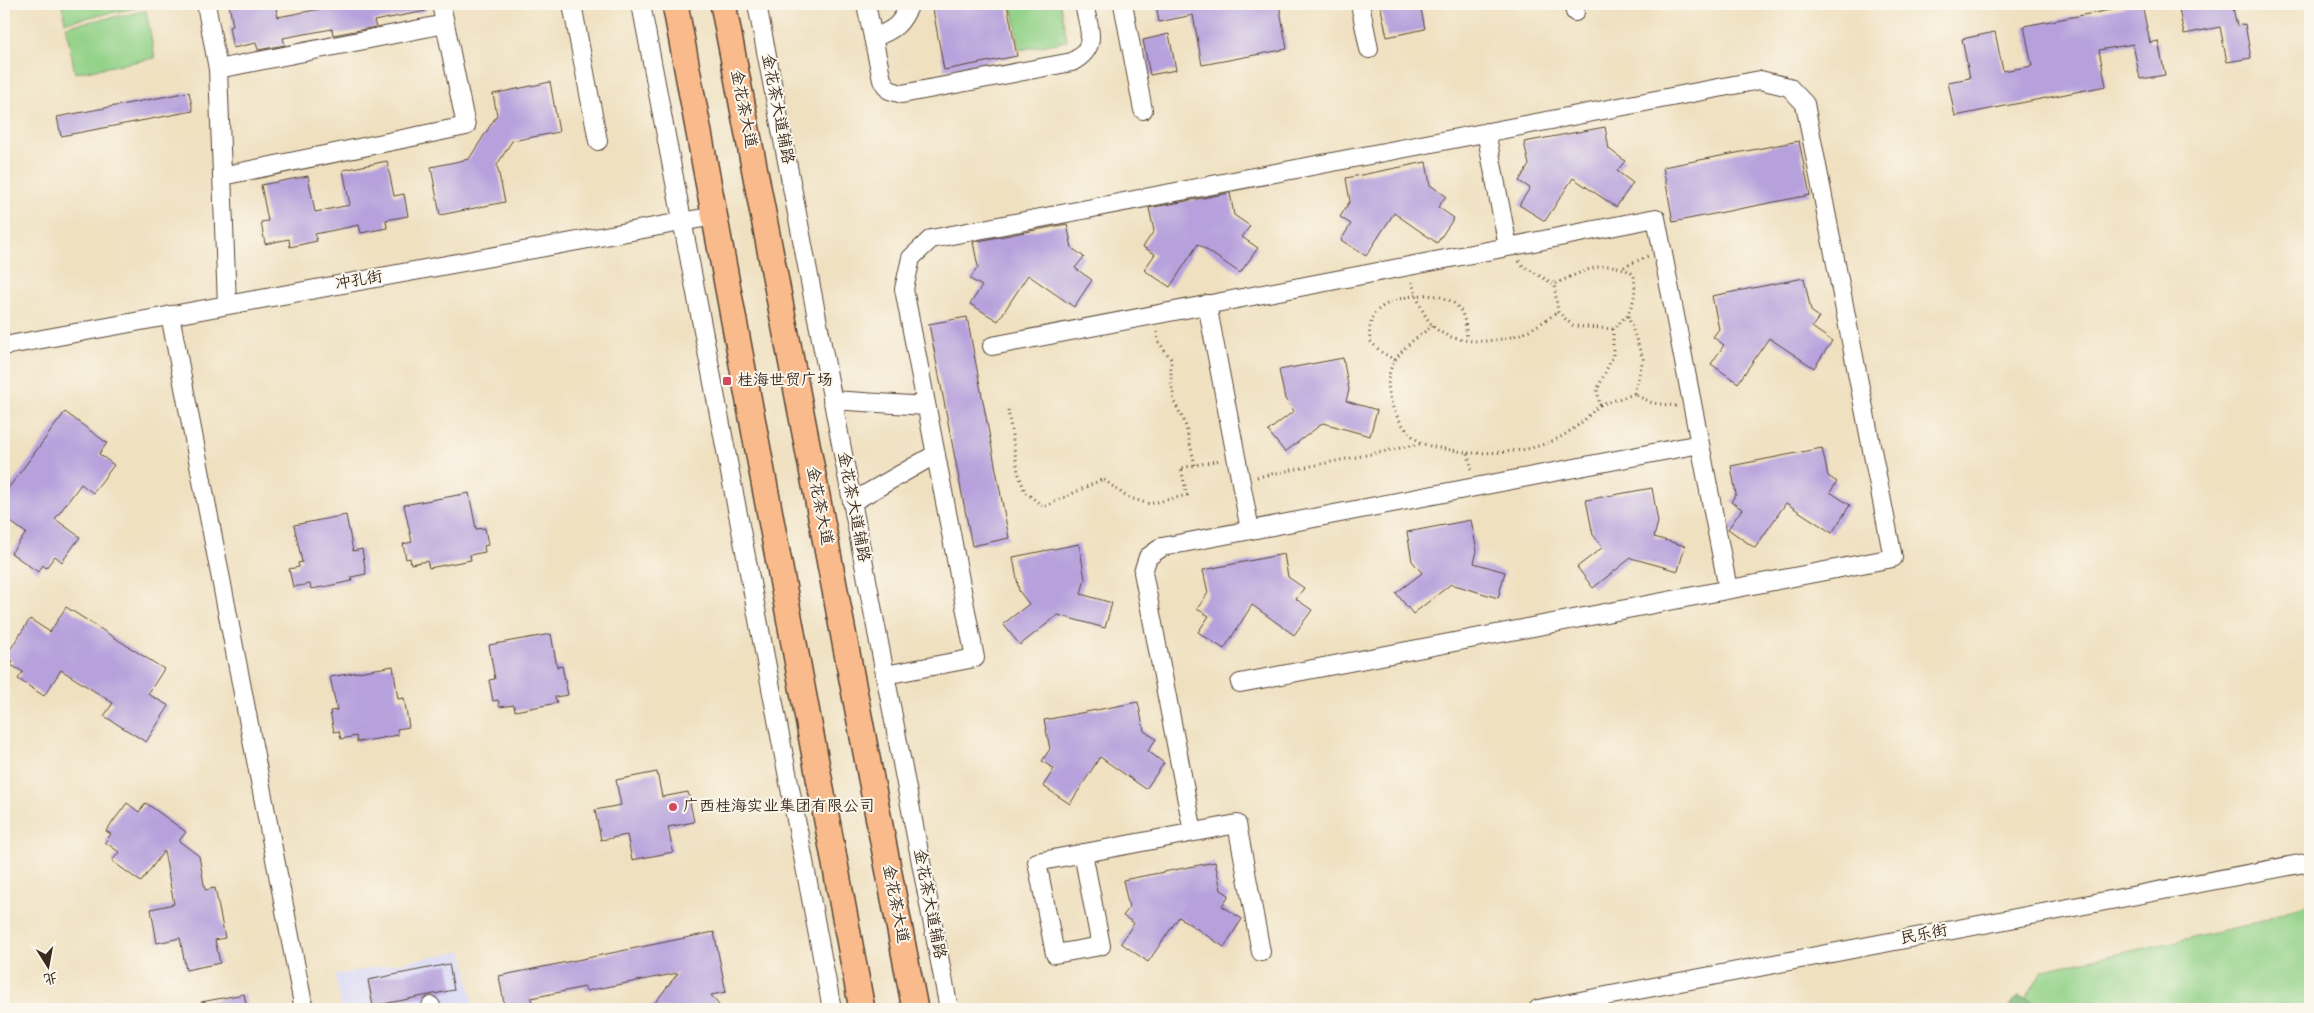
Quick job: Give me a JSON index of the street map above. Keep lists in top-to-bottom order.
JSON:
{
  "streets": {
    "highway": ["金花茶大道"],
    "street": ["金花茶大道辅路", "冲孔街", "民乐街"]
  },
  "places": {
    "transit": ["桂海世贸广场"],
    "other": ["广西桂海实业集团有限公司"]
  },
  "north": "bottom"
}
